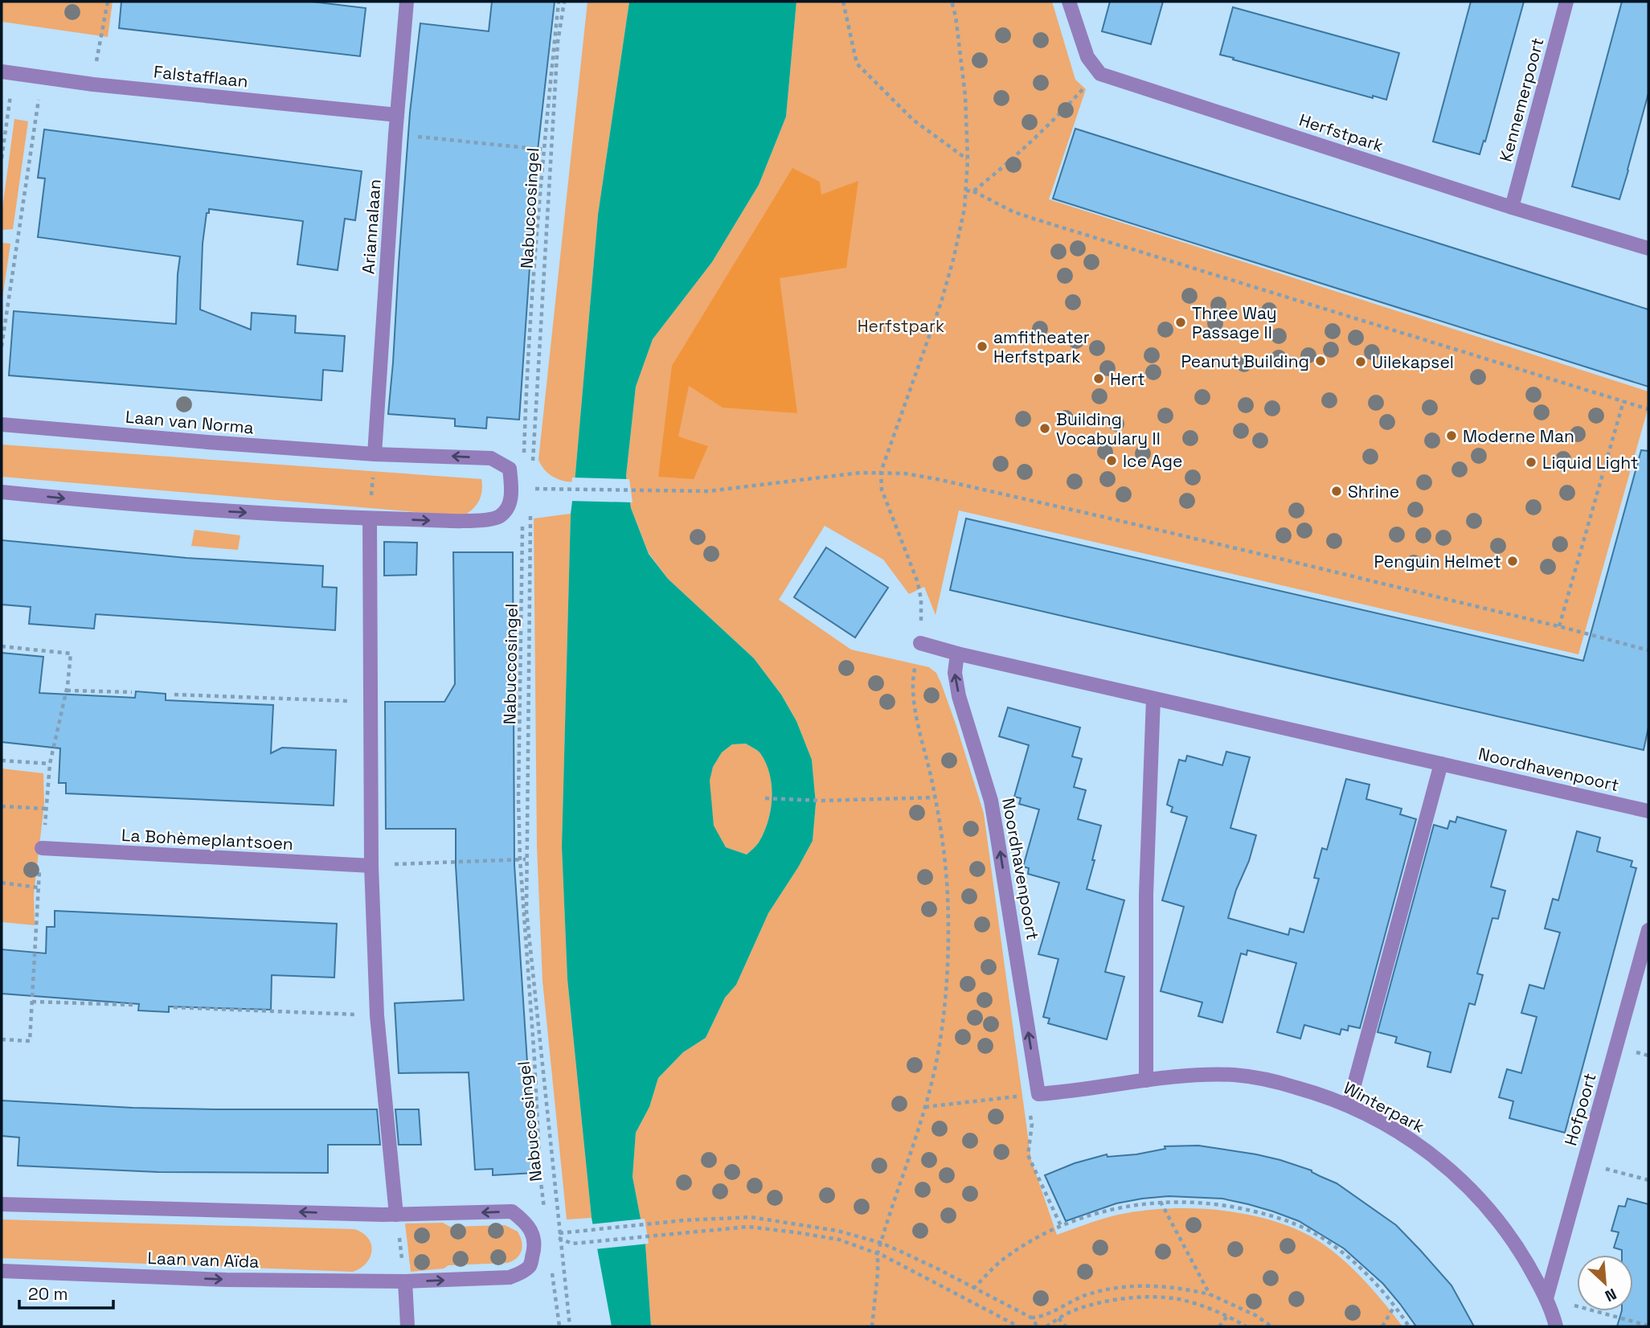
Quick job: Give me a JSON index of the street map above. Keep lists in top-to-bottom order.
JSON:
{
  "streets": {
    "street": [
      "Falstafflaan",
      "Kennemerpoort",
      "Herfstpark",
      "Ariannalaan",
      "Laan van Norma",
      "Noordhavenpoort",
      "La Bohèmeplantsoen",
      "Winterpark",
      "Hofpoort",
      "Laan van Aïda"
    ],
    "path": ["Nabuccosingel"]
  },
  "crossings": [
    ["Falstafflaan", "Ariannalaan"],
    ["Kennemerpoort", "Herfstpark"],
    ["Ariannalaan", "Laan van Norma"],
    ["Noordhavenpoort", "Winterpark"],
    ["Winterpark", "Hofpoort"]
  ],
  "one_way": ["Noordhavenpoort"],
  "parks": ["Herfstpark"],
  "places": [
    "Three Way Passage II",
    "amfitheater Herfstpark",
    "Peanut Building",
    "Uilekapsel",
    "Hert",
    "Building Vocabulary II",
    "Moderne Man",
    "Ice Age",
    "Liquid Light",
    "Shrine",
    "Penguin Helmet"
  ],
  "scale_bar": "20 m",
  "north": "bottom right"
}
